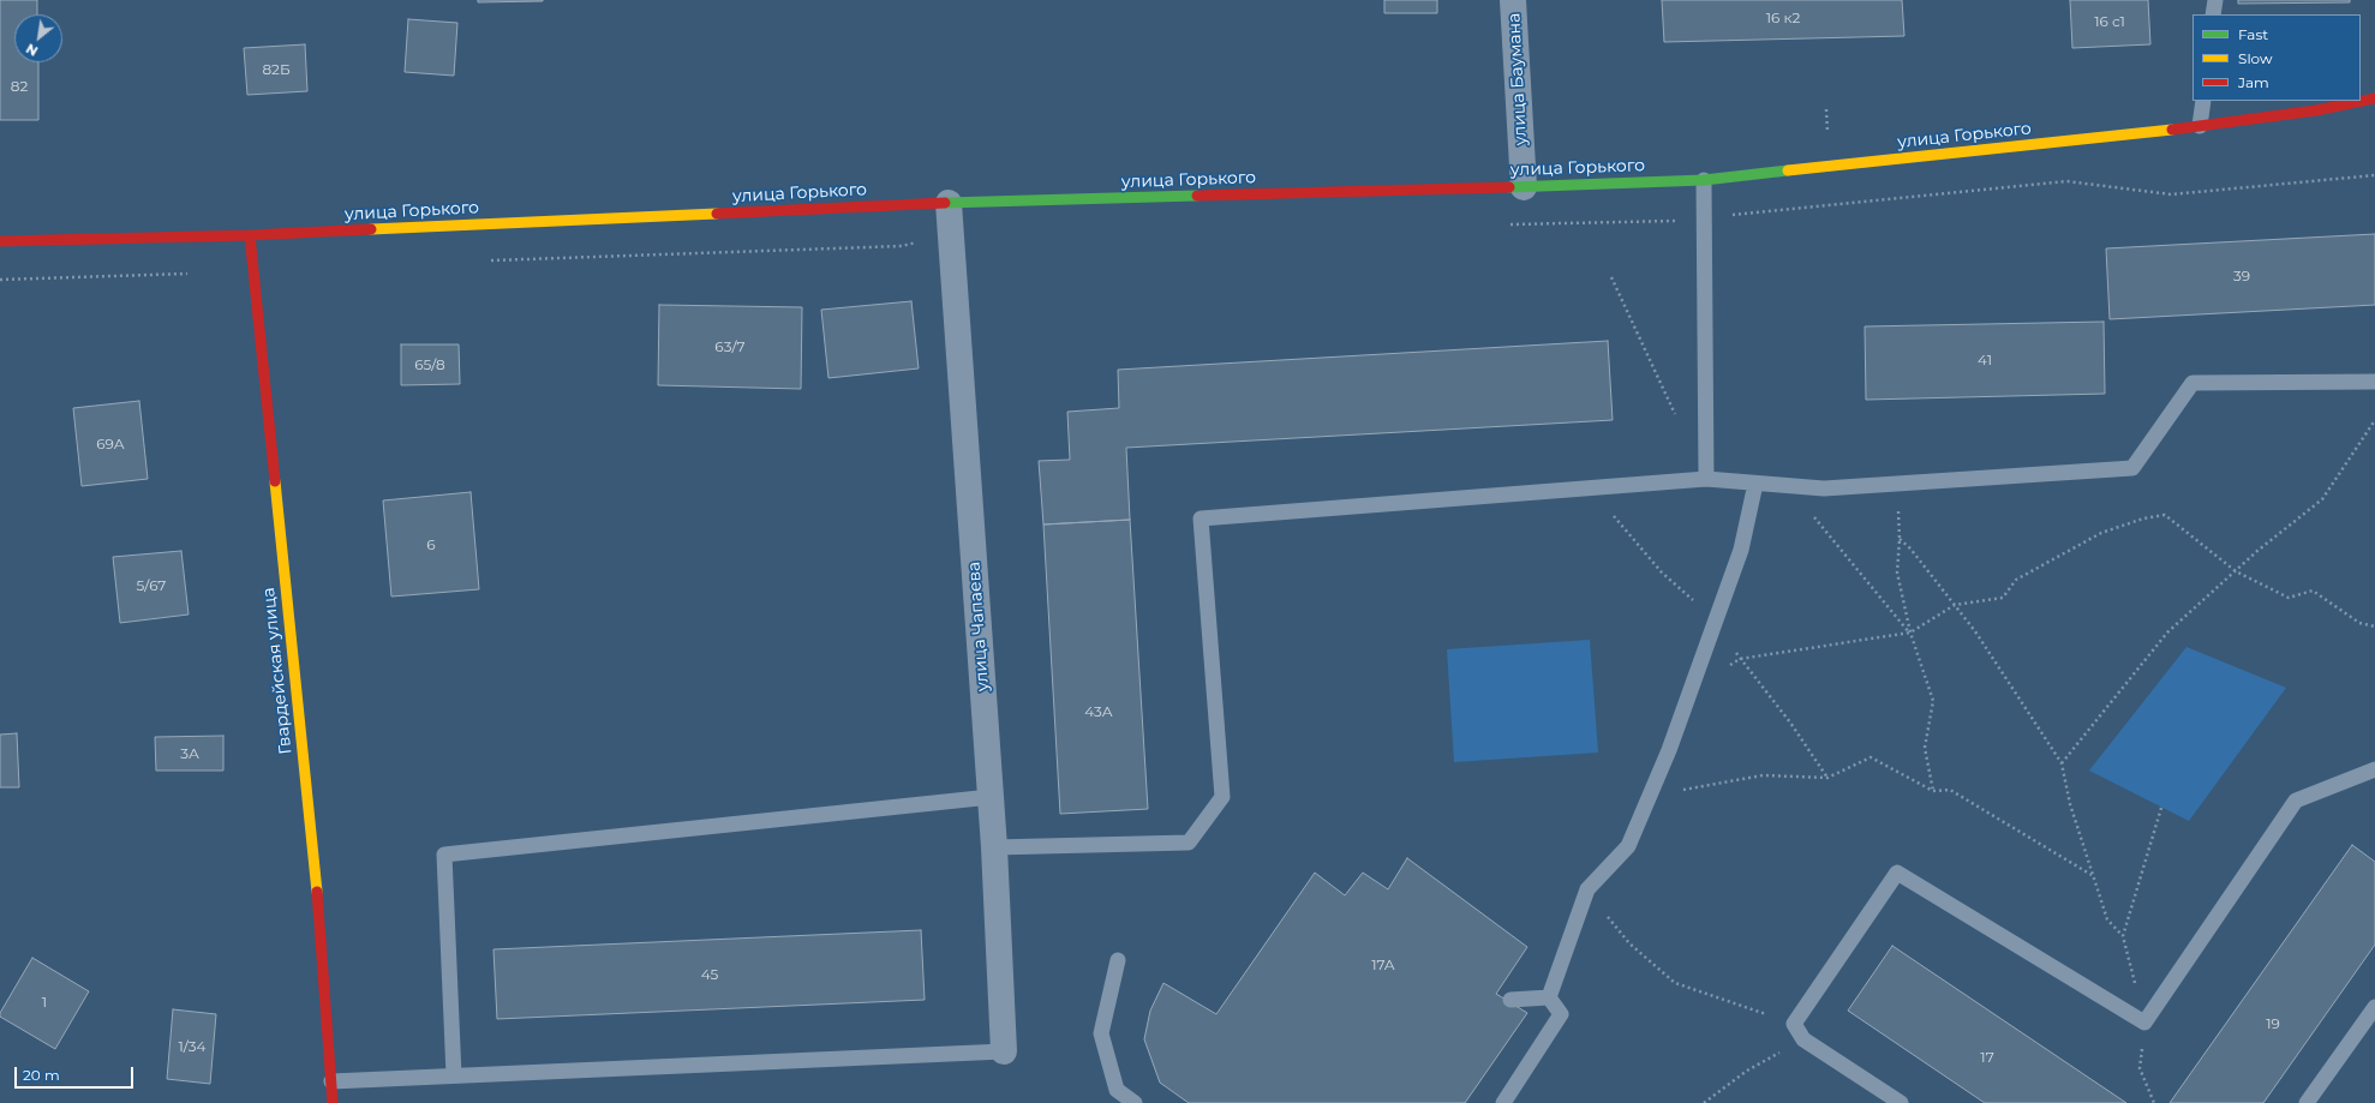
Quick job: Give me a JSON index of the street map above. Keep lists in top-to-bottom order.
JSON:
{
  "streets": {
    "main road": ["улица Горького", "Гвардейская улица"],
    "street": ["улица Баумана", "улица Чапаева"]
  },
  "crossings": [
    ["улица Баумана", "улица Горького"],
    ["улица Горького", "улица Чапаева"],
    ["улица Горького", "Гвардейская улица"]
  ],
  "house_numbers": [
    "16 к2",
    "16 с1",
    "82Б",
    "82",
    "39",
    "63/7",
    "41",
    "65/8",
    "69А",
    "6",
    "5/67",
    "43А",
    "3А",
    "17А",
    "45",
    "1",
    "19",
    "1/34",
    "17"
  ],
  "legend": ["Fast", "Slow", "Jam"],
  "scale_bar": "20 m",
  "north": "bottom left"
}
